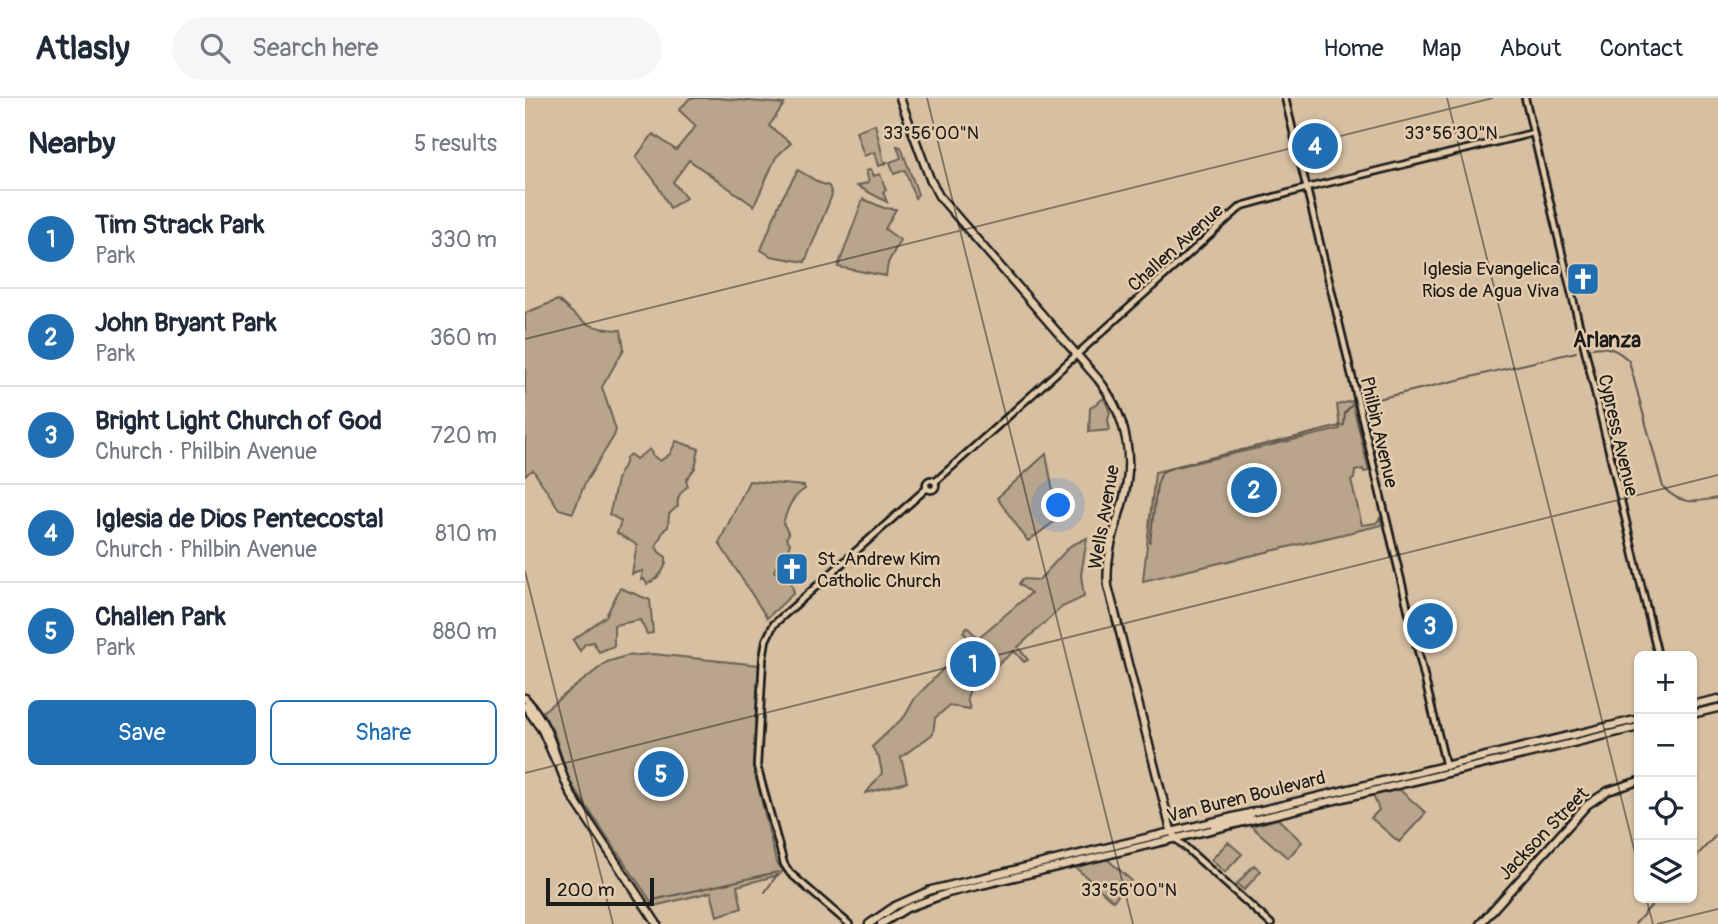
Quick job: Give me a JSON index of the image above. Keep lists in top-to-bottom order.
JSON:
{
  "streets": {
    "main road": ["Wells Avenue", "Van Buren Boulevard", "Jackson Street"],
    "street": ["Challen Avenue", "Philbin Avenue", "Cypress Avenue"]
  },
  "crossings": [
    ["Challen Avenue", "Philbin Avenue"],
    ["Challen Avenue", "Cypress Avenue"],
    ["Challen Avenue", "Wells Avenue"],
    ["Philbin Avenue", "Van Buren Boulevard"],
    ["Wells Avenue", "Van Buren Boulevard"]
  ],
  "districts": ["Arlanza"],
  "places": {
    "church": ["Iglesia Evangelica Rios de Agua Viva", "St. Andrew Kim Catholic Church"]
  },
  "scale_bar": "200 m",
  "page": {
    "header": "Atlasly",
    "search": "Search here",
    "nav": [
      "Home",
      "Map",
      "About",
      "Contact"
    ],
    "heading": ["Nearby", "5 results"],
    "pins": [
      "4",
      "2",
      "3",
      "1",
      "5"
    ],
    "list": [
      {
        "mark": "1",
        "name": "Tim Strack Park",
        "note": "Park",
        "value": "330 m"
      },
      {
        "mark": "2",
        "name": "John Bryant Park",
        "note": "Park",
        "value": "360 m"
      },
      {
        "mark": "3",
        "name": "Bright Light Church of God",
        "note": "Church · Philbin Avenue",
        "value": "720 m"
      },
      {
        "mark": "4",
        "name": "Iglesia de Dios Pentecostal",
        "note": "Church · Philbin Avenue",
        "value": "810 m"
      },
      {
        "mark": "5",
        "name": "Challen Park",
        "note": "Park",
        "value": "880 m"
      }
    ],
    "map_buttons": ["+", "−"],
    "buttons": ["Save", "Share"],
    "scale": "200 m"
  },
  "coordinates": ["33°56'00\"N", "33°56'30\"N"]
}
